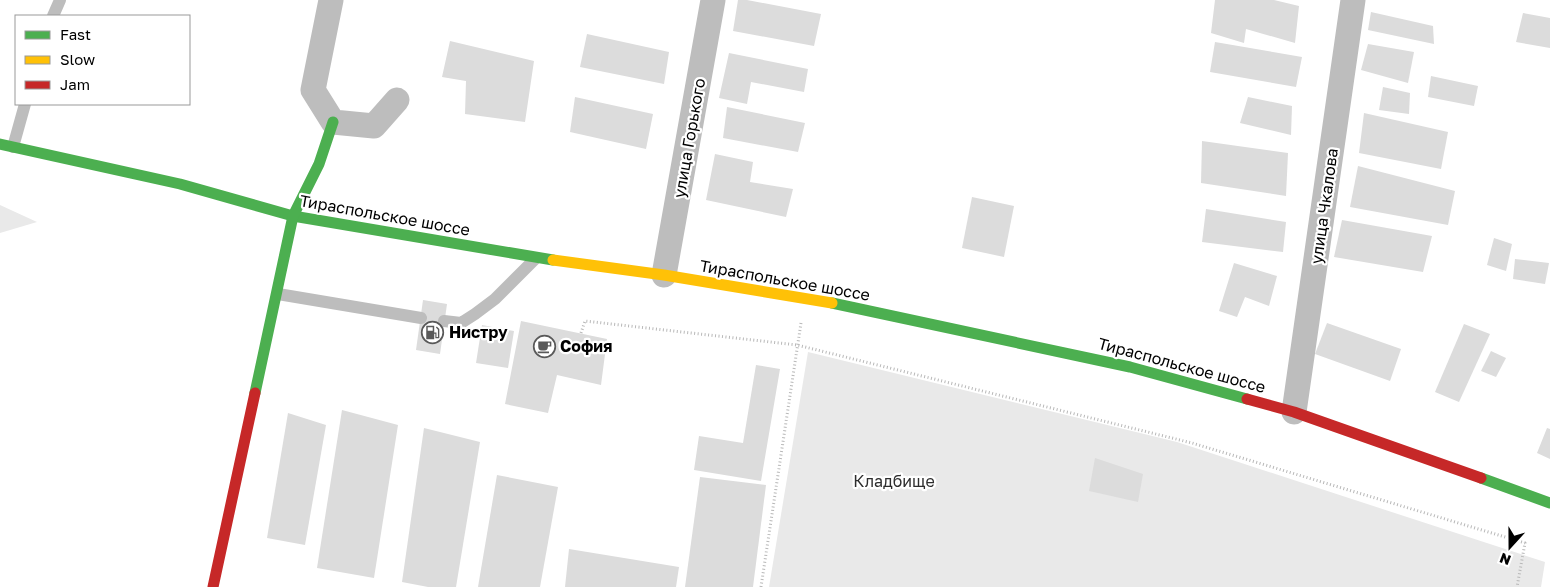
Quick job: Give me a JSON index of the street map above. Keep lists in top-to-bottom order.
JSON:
{
  "streets": {
    "main road": ["Тираспольское шоссе"],
    "street": ["улица Горького", "улица Чкалова"]
  },
  "crossings": [
    ["улица Горького", "Тираспольское шоссе"],
    ["улица Чкалова", "Тираспольское шоссе"]
  ],
  "parks": ["Кладбище"],
  "places": {
    "fuel station": ["Нистру"],
    "cafe": ["София"]
  },
  "legend": ["Fast", "Slow", "Jam"],
  "north": "bottom"
}
